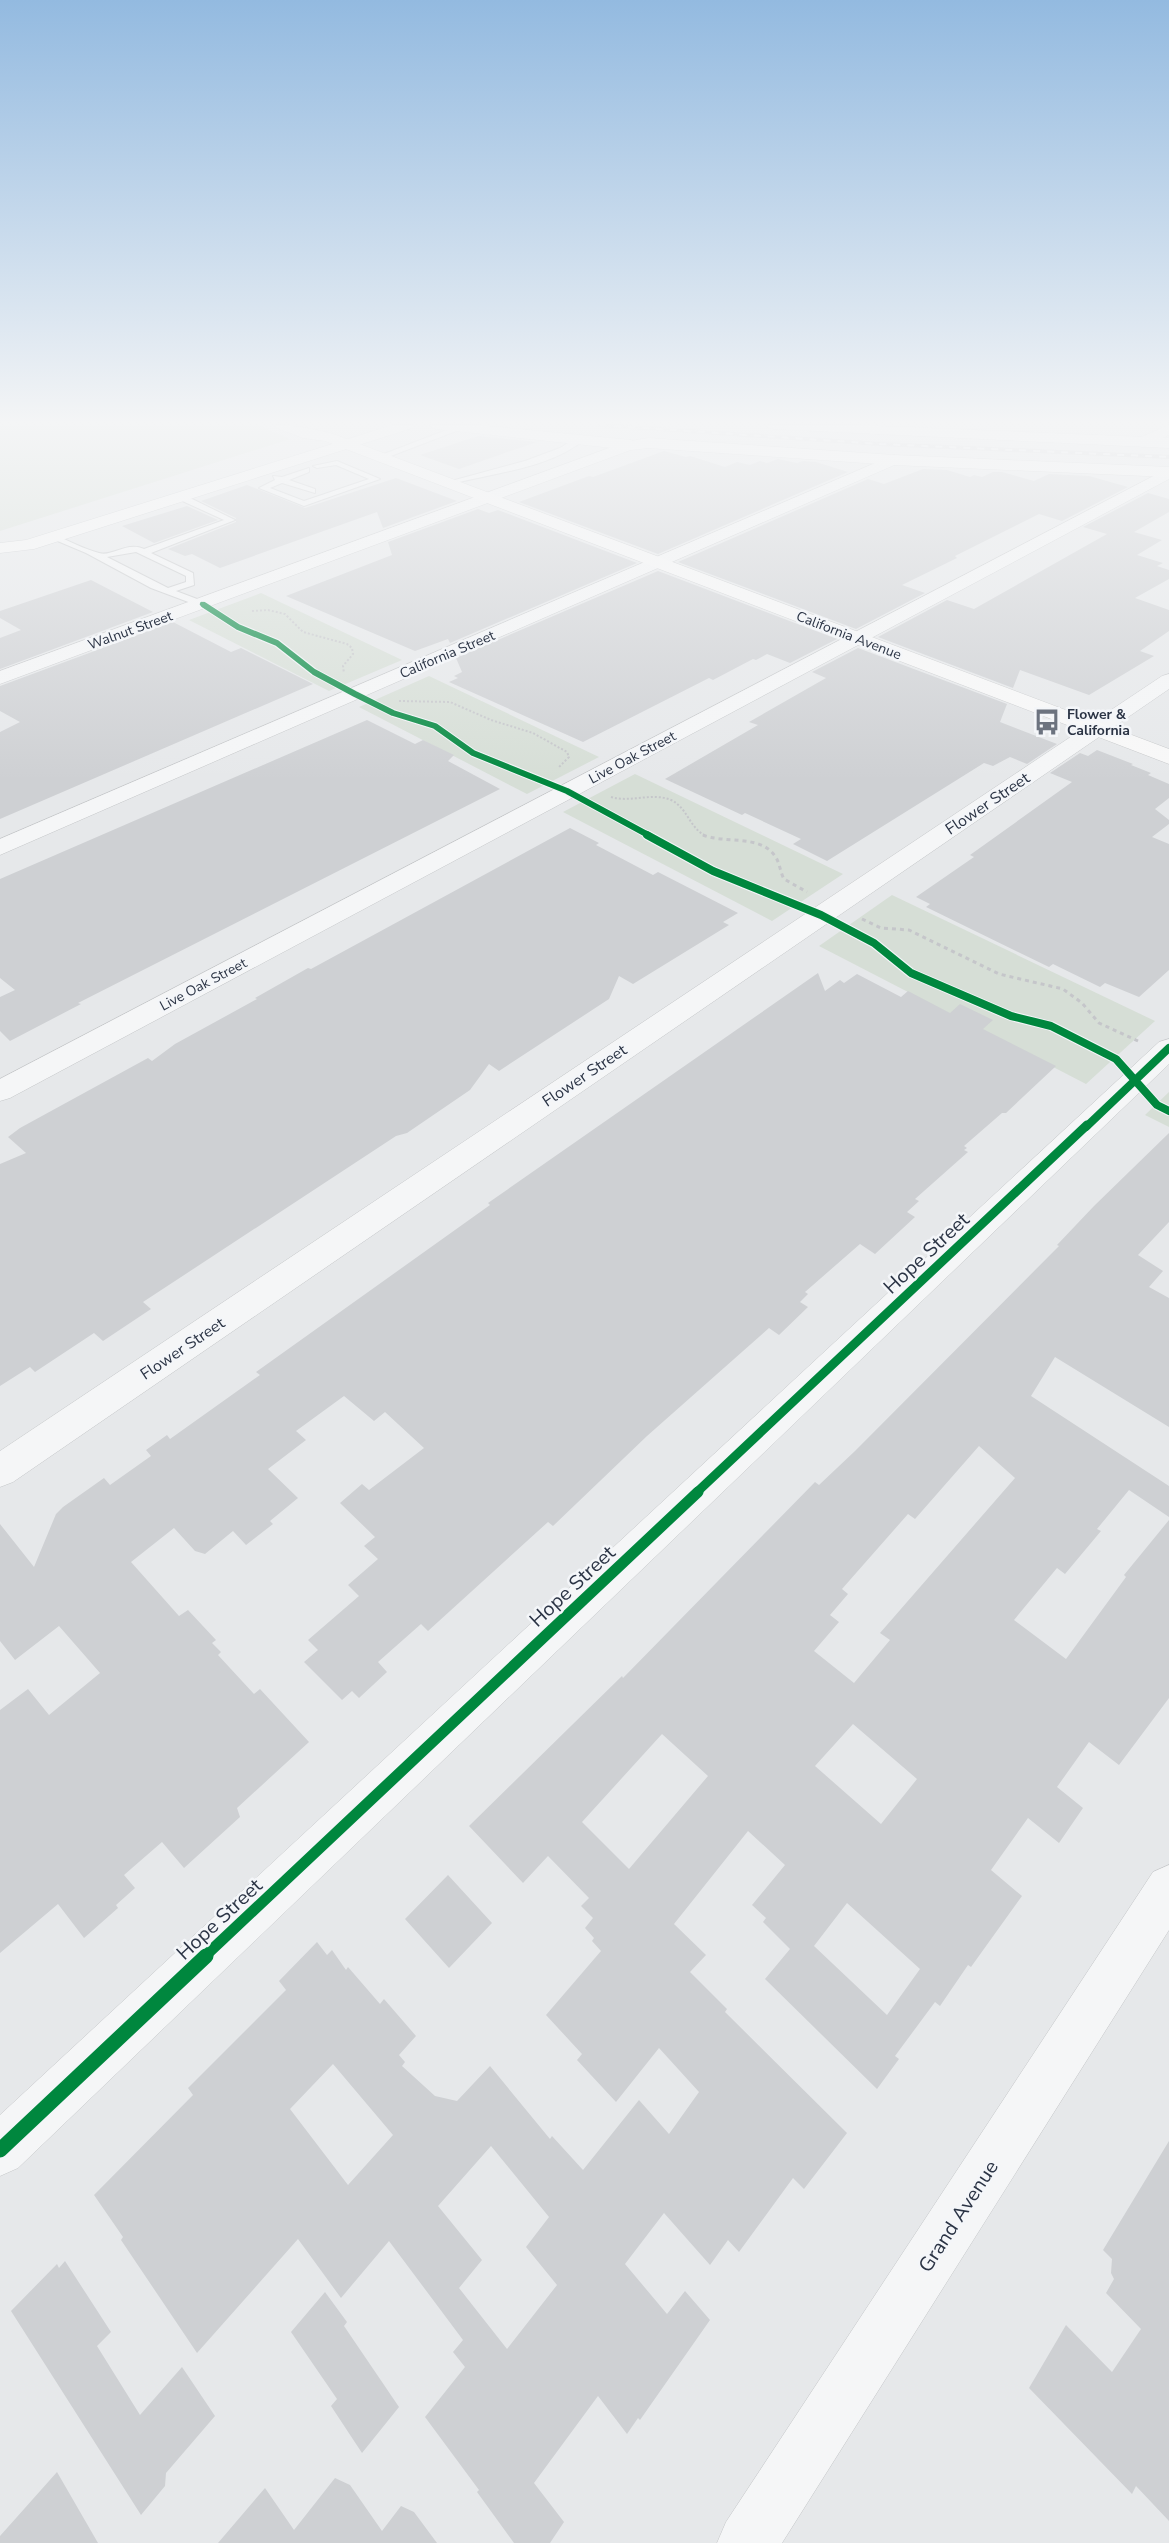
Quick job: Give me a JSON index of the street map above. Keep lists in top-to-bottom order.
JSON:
{
  "streets": {
    "street": [
      "Walnut Street",
      "California Avenue",
      "California Street",
      "Live Oak Street",
      "Flower Street",
      "Hope Street",
      "Grand Avenue"
    ]
  },
  "crossings": [
    ["California Avenue", "California Street"],
    ["California Avenue", "Live Oak Street"],
    ["California Avenue", "Flower Street"]
  ],
  "places": {
    "bus stop": ["Flower & California"]
  }
}
